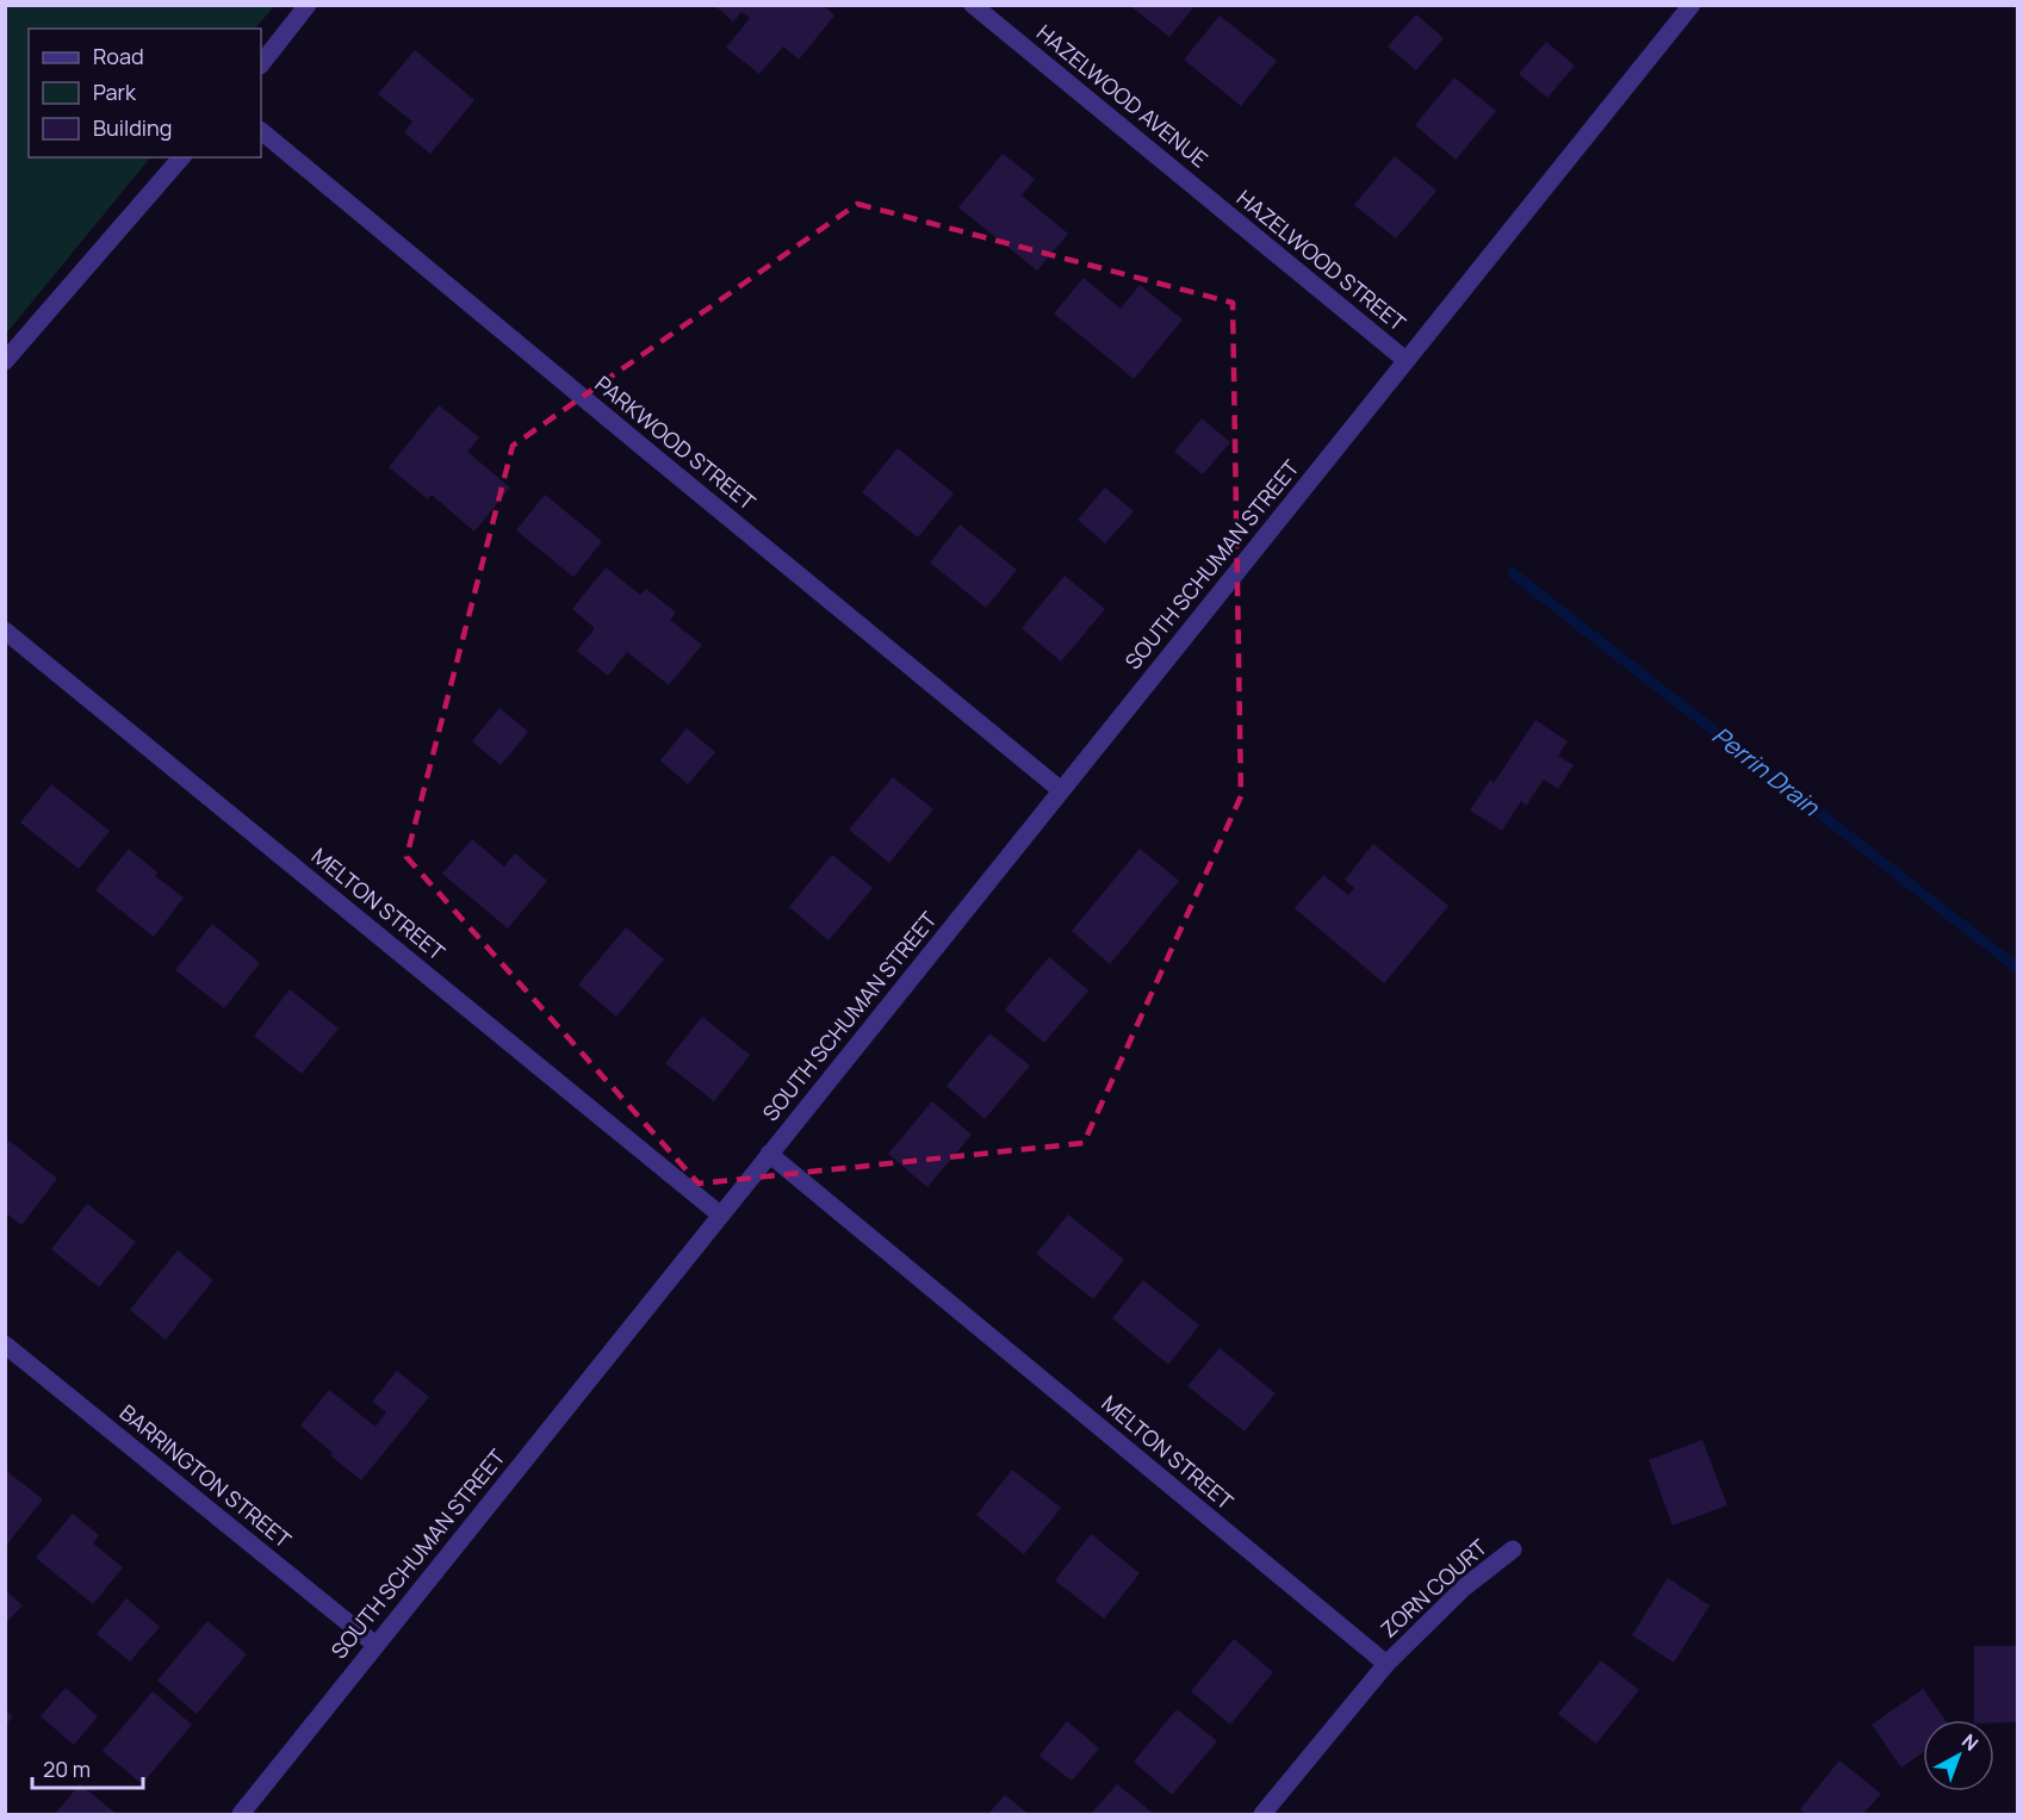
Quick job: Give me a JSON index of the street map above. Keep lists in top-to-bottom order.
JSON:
{
  "streets": {
    "street": [
      "HAZELWOOD AVENUE",
      "HAZELWOOD STREET",
      "PARKWOOD STREET",
      "SOUTH SCHUMAN STREET",
      "MELTON STREET",
      "BARRINGTON STREET",
      "ZORN COURT"
    ]
  },
  "crossings": [
    ["HAZELWOOD AVENUE", "HAZELWOOD STREET"],
    ["HAZELWOOD STREET", "SOUTH SCHUMAN STREET"],
    ["PARKWOOD STREET", "SOUTH SCHUMAN STREET"],
    ["SOUTH SCHUMAN STREET", "MELTON STREET"],
    ["SOUTH SCHUMAN STREET", "BARRINGTON STREET"],
    ["MELTON STREET", "ZORN COURT"]
  ],
  "water": ["Perrin Drain"],
  "legend": ["Road", "Park", "Building"],
  "scale_bar": "20 m",
  "north": "top right"
}
